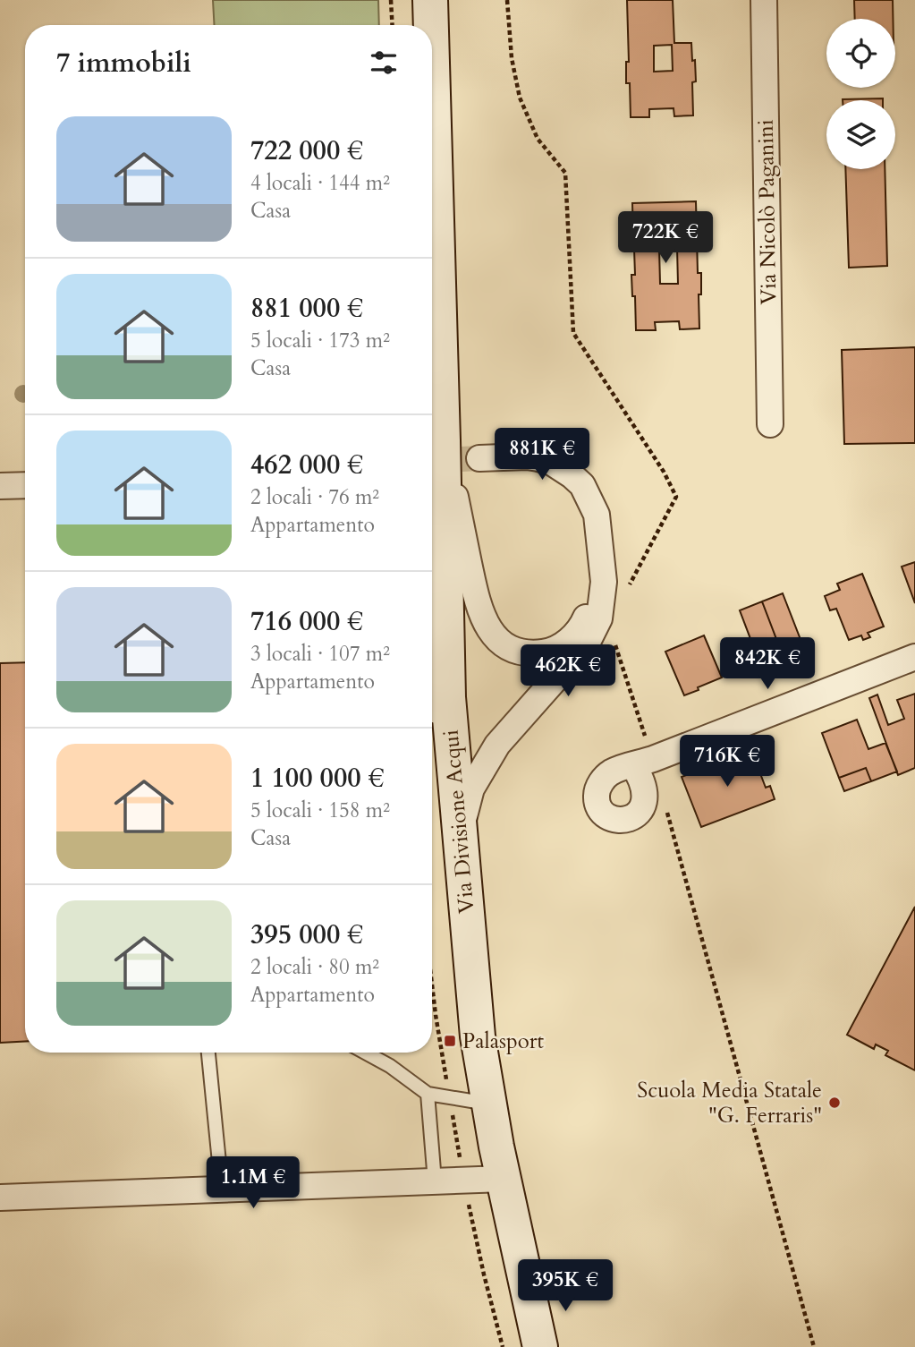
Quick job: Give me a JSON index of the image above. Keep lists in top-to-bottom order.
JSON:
{
  "streets": {
    "main road": ["Via Divisione Acqui"],
    "street": ["Via Nicolò Paganini"]
  },
  "places": {
    "transit": ["Palasport"],
    "other": ["Scuola Media Statale \"G. Ferraris\""]
  },
  "page": {
    "heading": "7 immobili",
    "list": [
      {
        "name": "722 000 €",
        "note": "4 locali · 144 m² · Casa"
      },
      {
        "name": "881 000 €",
        "note": "5 locali · 173 m² · Casa"
      },
      {
        "name": "462 000 €",
        "note": "2 locali · 76 m² · Appartamento"
      },
      {
        "name": "716 000 €",
        "note": "3 locali · 107 m² · Appartamento"
      },
      {
        "name": "1 100 000 €",
        "note": "5 locali · 158 m² · Casa"
      },
      {
        "name": "395 000 €",
        "note": "2 locali · 80 m² · Appartamento"
      }
    ],
    "price": [
      "722K €",
      "881K €",
      "842K €",
      "462K €",
      "716K €",
      "1.1M €",
      "395K €"
    ]
  }
}
